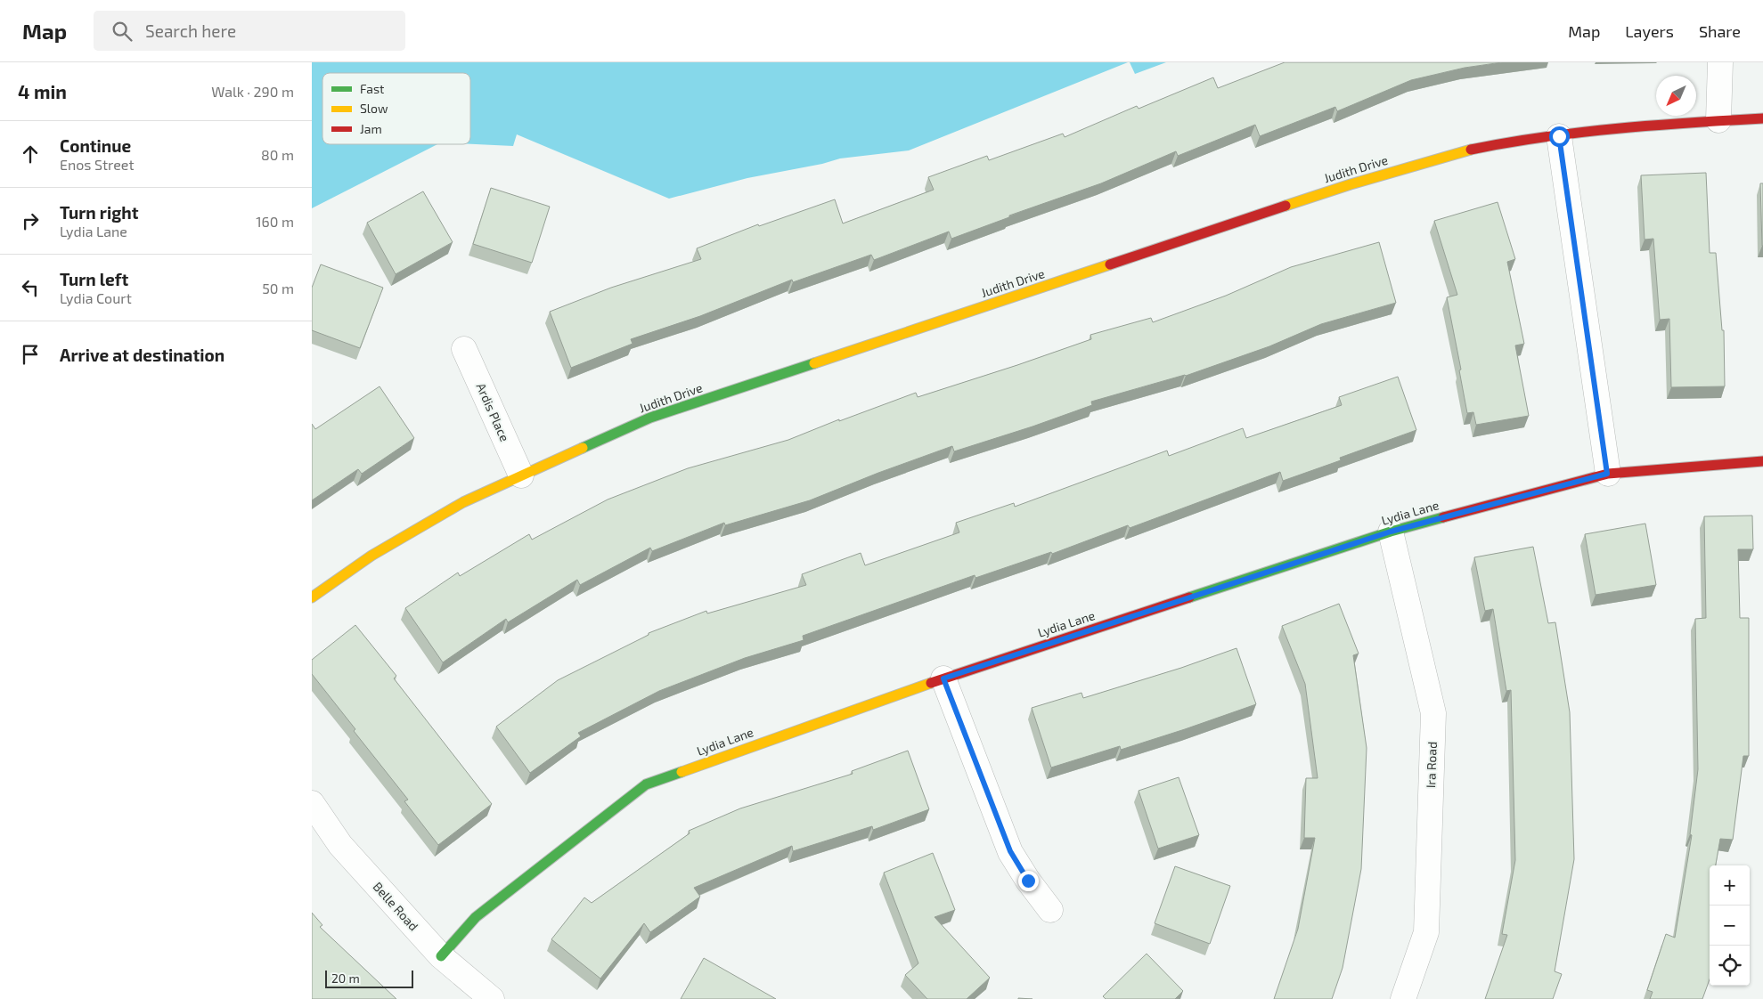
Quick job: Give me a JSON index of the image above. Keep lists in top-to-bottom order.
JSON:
{
  "streets": {
    "street": [
      "Judith Drive",
      "Ardis Place",
      "Lydia Lane",
      "Ira Road",
      "Belle Road"
    ]
  },
  "crossings": [
    ["Judith Drive", "Ardis Place"],
    ["Lydia Lane", "Ira Road"],
    ["Lydia Lane", "Belle Road"]
  ],
  "legend": ["Fast", "Slow", "Jam"],
  "scale_bar": "20 m",
  "north": "bottom left",
  "page": {
    "header": "Map",
    "search": "Search here",
    "nav": ["Map", "Layers", "Share"],
    "heading": ["4 min", "Walk · 290 m"],
    "list": [
      ["Continue", "Enos Street", "80 m"],
      ["Turn right", "Lydia Lane", "160 m"],
      ["Turn left", "Lydia Court", "50 m"],
      "Arrive at destination"
    ],
    "map_buttons": ["+", "−"],
    "scale": "20 m"
  }
}
